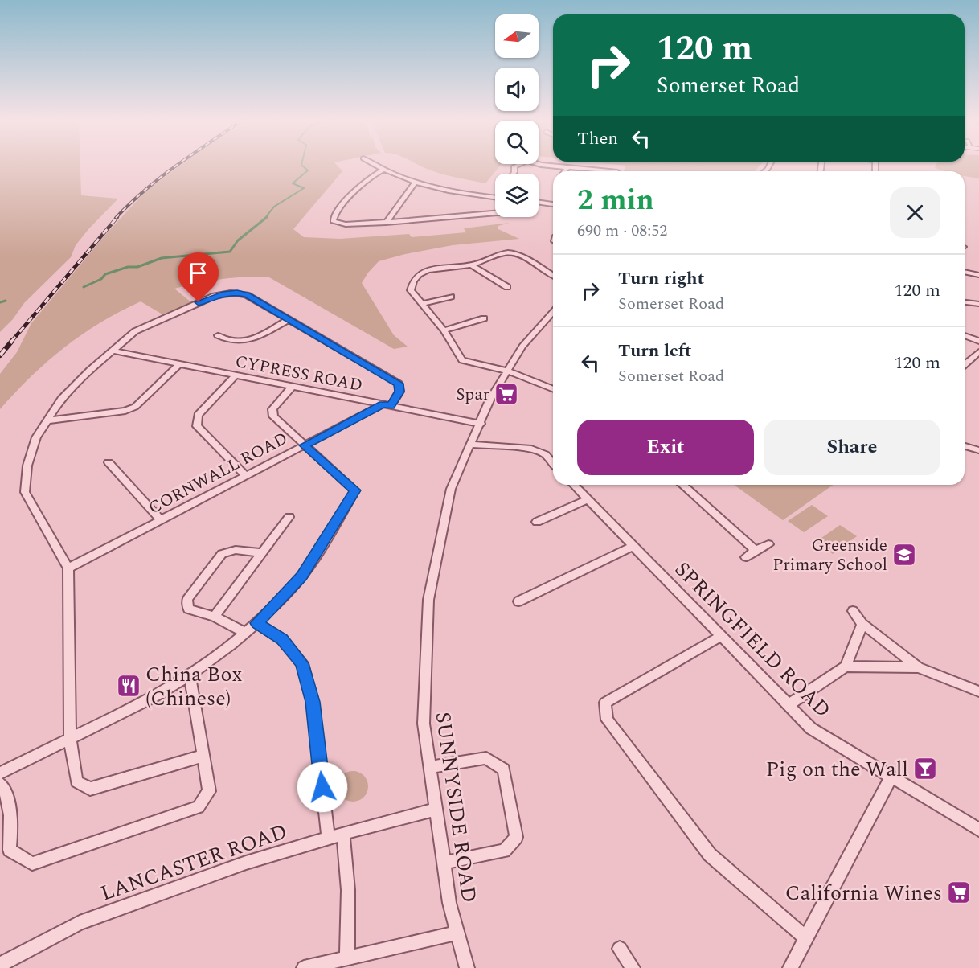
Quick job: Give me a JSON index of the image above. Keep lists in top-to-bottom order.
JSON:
{
  "streets": {
    "street": [
      "CYPRESS ROAD",
      "CORNWALL ROAD",
      "SPRINGFIELD ROAD",
      "SUNNYSIDE ROAD",
      "LANCASTER ROAD"
    ]
  },
  "crossings": [
    ["CYPRESS ROAD", "CORNWALL ROAD"],
    ["CYPRESS ROAD", "SUNNYSIDE ROAD"],
    ["SUNNYSIDE ROAD", "LANCASTER ROAD"]
  ],
  "places": {
    "supermarket": ["Spar", "California Wines"],
    "school or university": ["Greenside Primary School"],
    "restaurant": ["China Box (Chinese)"],
    "bar": ["Pig on the Wall"]
  },
  "north": "left",
  "page": {
    "turn": ["120 m", "Somerset Road"],
    "then": "Then",
    "heading": ["2 min", "690 m · 08:52"],
    "list": [
      {
        "name": "Turn right",
        "note": "Somerset Road",
        "value": "120 m"
      },
      {
        "name": "Turn left",
        "note": "Somerset Road",
        "value": "120 m"
      }
    ],
    "buttons": ["Exit", "Share"]
  }
}
